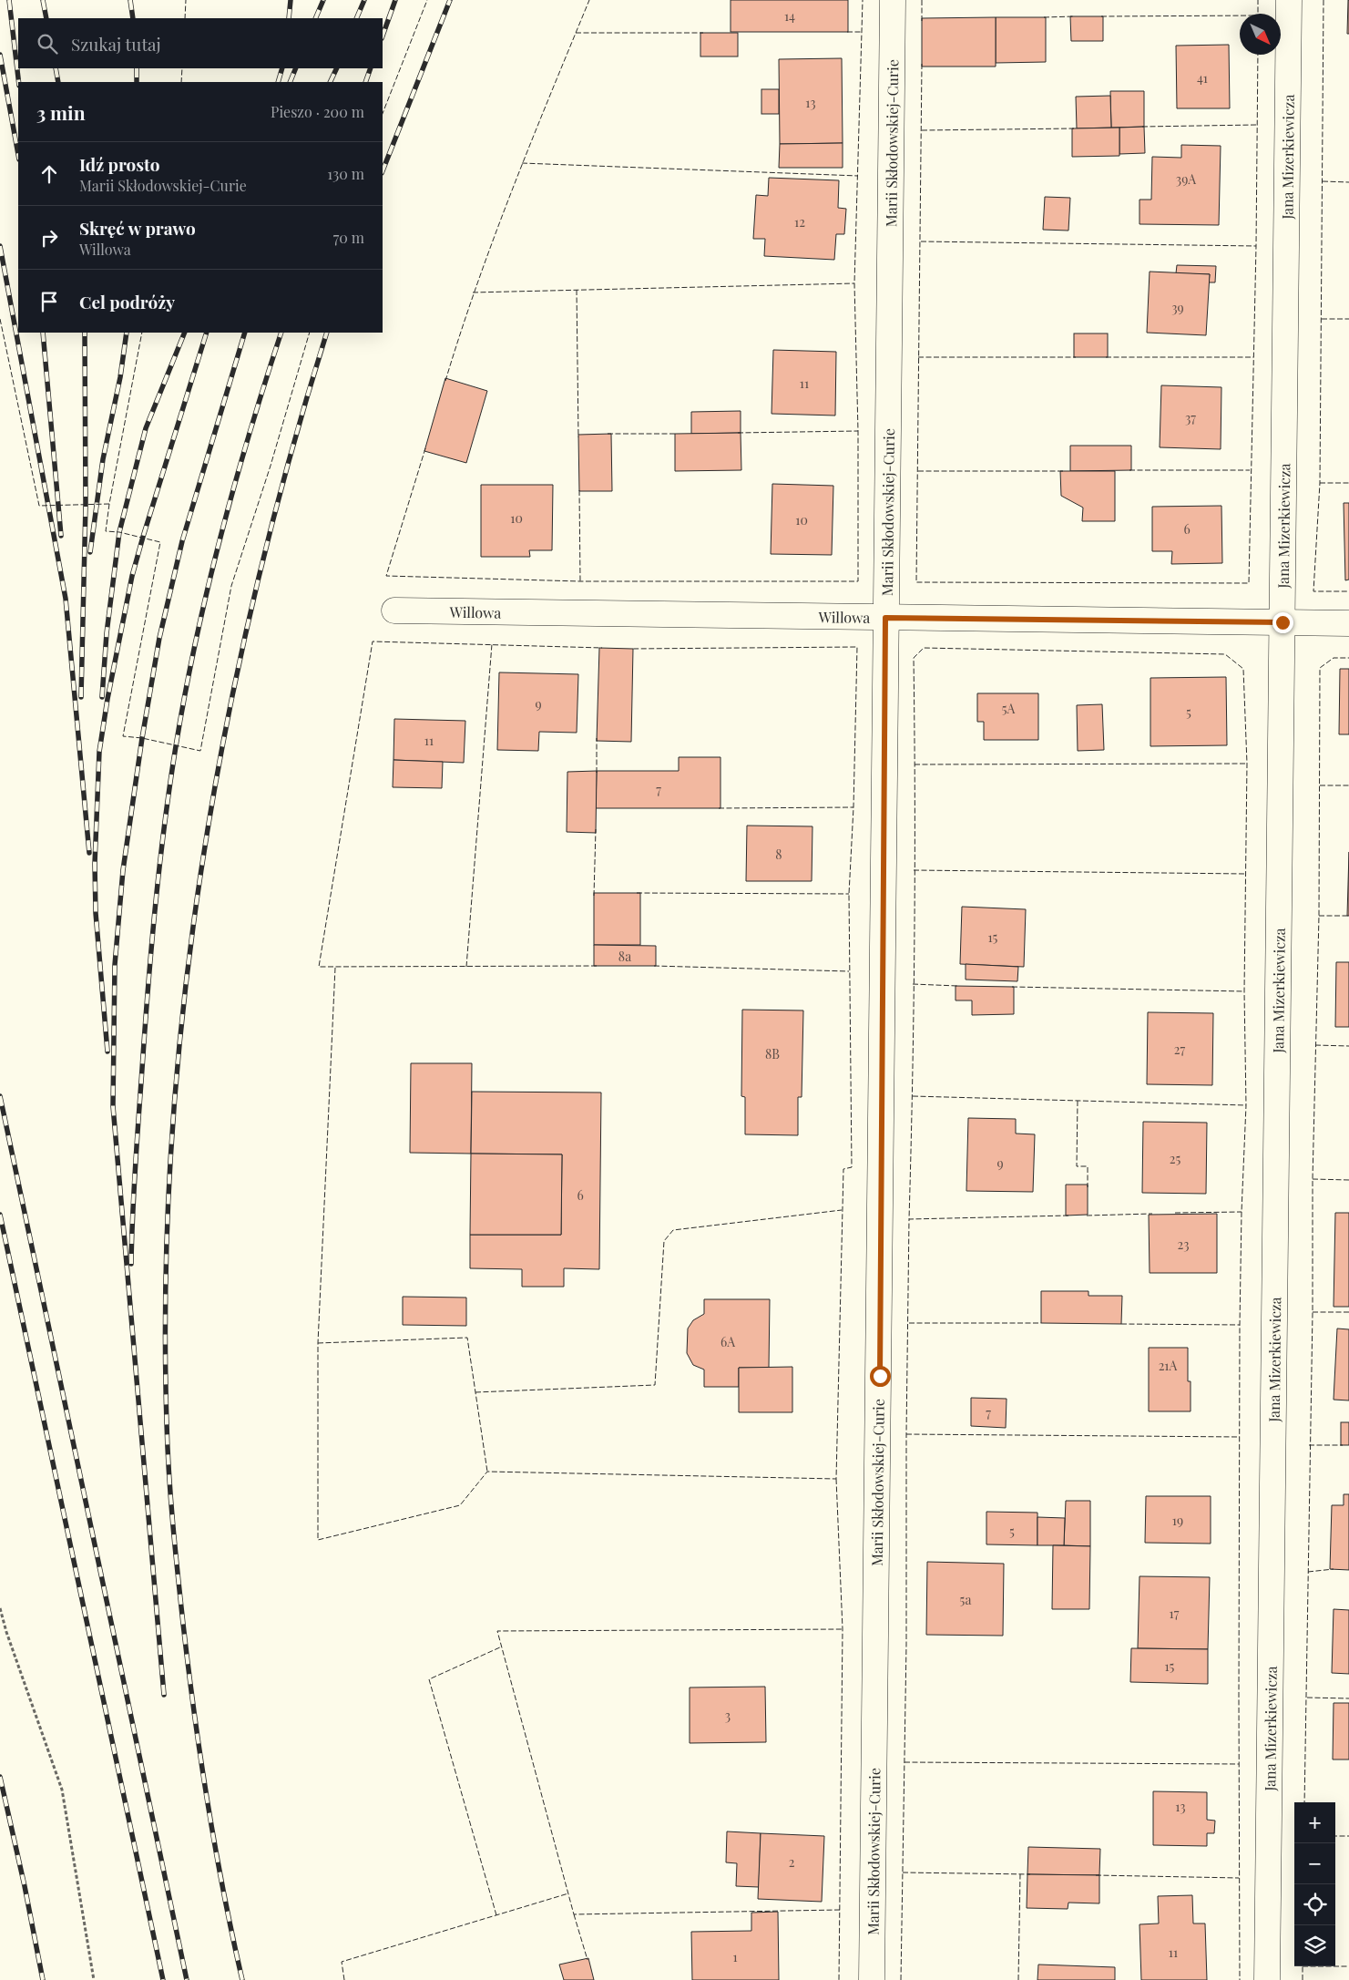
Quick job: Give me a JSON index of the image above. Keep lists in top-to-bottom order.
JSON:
{
  "streets": {
    "street": ["Marii Skłodowskiej-Curie", "Jana Mizerkiewicza", "Willowa"]
  },
  "crossings": [
    ["Marii Skłodowskiej-Curie", "Willowa"],
    ["Jana Mizerkiewicza", "Willowa"]
  ],
  "house_numbers": [
    "14",
    "41",
    "13",
    "39A",
    "12",
    "39",
    "11",
    "37",
    "10",
    "10",
    "6",
    "9",
    "5A",
    "5",
    "11",
    "7",
    "8",
    "15",
    "8a",
    "27",
    "8B",
    "25",
    "9",
    "6",
    "23",
    "6A",
    "21A",
    "7",
    "19",
    "5",
    "5a",
    "17",
    "15",
    "3",
    "13",
    "2",
    "11",
    "1"
  ],
  "north": "bottom right",
  "page": {
    "search": "Szukaj tutaj",
    "heading": ["3 min", "Pieszo · 200 m"],
    "list": [
      ["Idź prosto", "Marii Skłodowskiej-Curie", "130 m"],
      ["Skręć w prawo", "Willowa", "70 m"],
      "Cel podróży"
    ],
    "map_buttons": ["+", "−"]
  }
}
